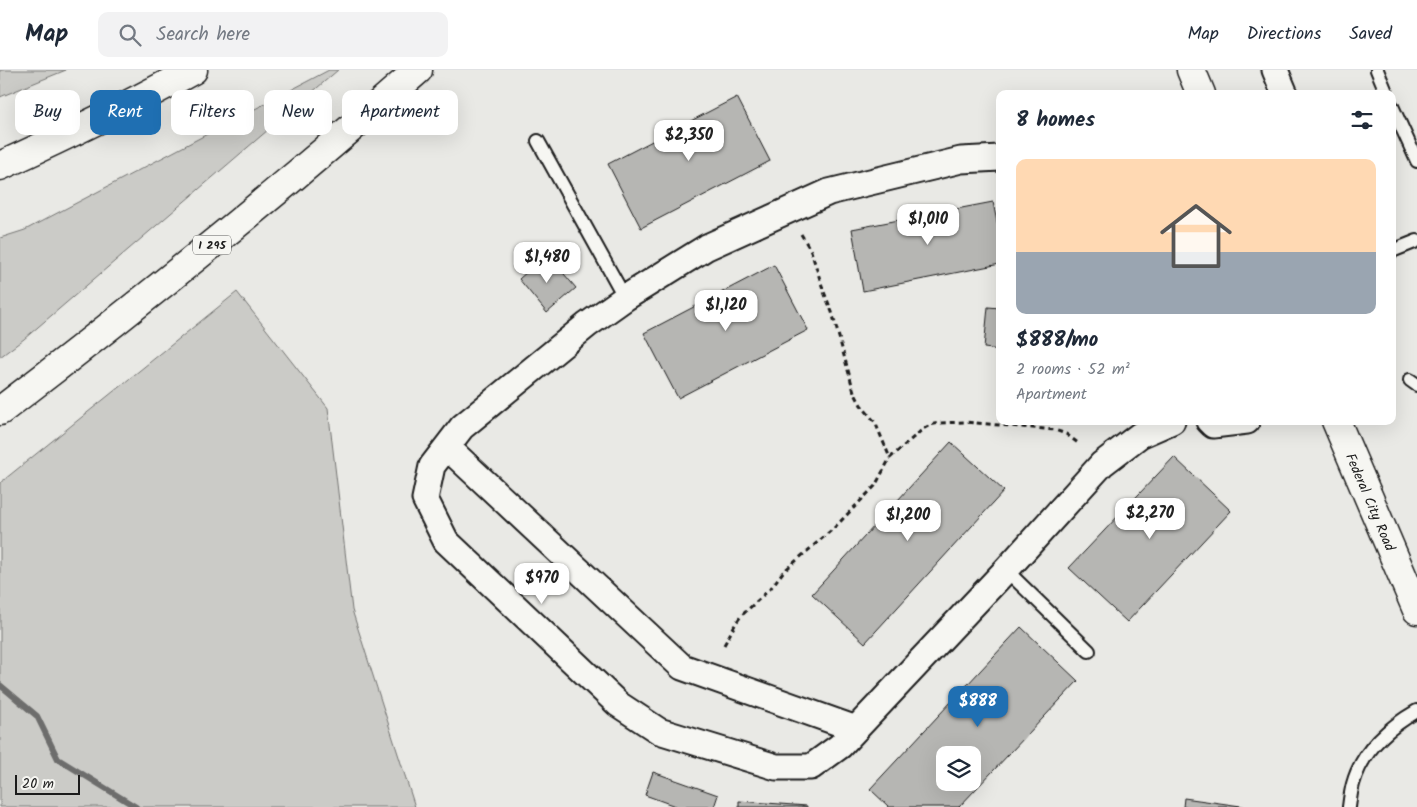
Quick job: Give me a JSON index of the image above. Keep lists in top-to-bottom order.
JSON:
{
  "streets": {
    "main road": ["I 295", "Federal City Road"]
  },
  "scale_bar": "20 m",
  "page": {
    "header": "Map",
    "search": "Search here",
    "nav": ["Map", "Directions", "Saved"],
    "chip": [
      "Buy",
      "Rent",
      "Filters",
      "New",
      "Apartment"
    ],
    "heading": "8 homes",
    "price": [
      "$2,350",
      "$1,010",
      "$1,480",
      "$1,120",
      "$2,270",
      "$1,200",
      "$970",
      "$888"
    ],
    "list": [
      {
        "name": "$888/mo",
        "note": "2 rooms · 52 m² · Apartment"
      }
    ],
    "scale": "20 m"
  }
}
